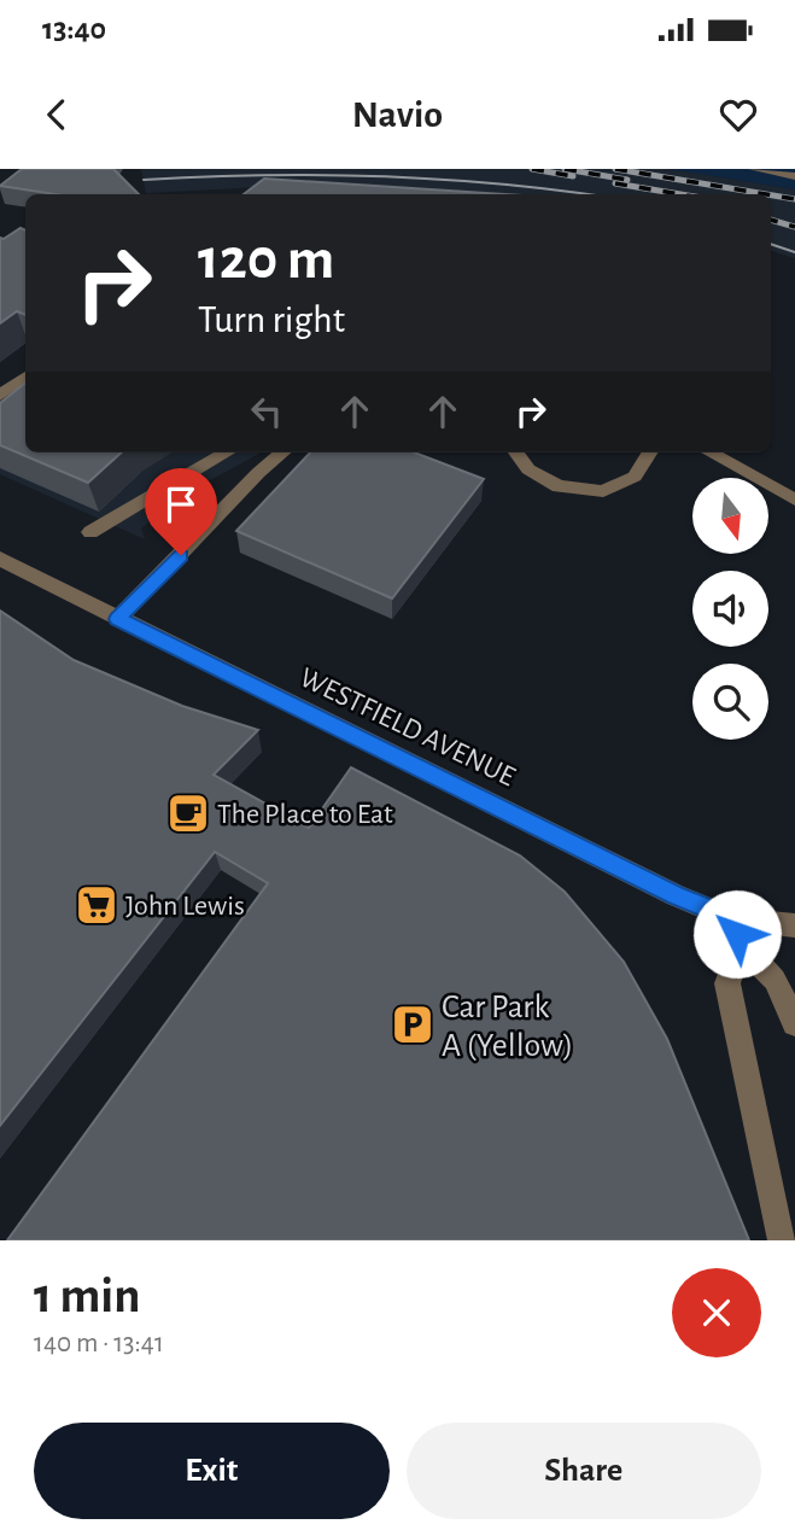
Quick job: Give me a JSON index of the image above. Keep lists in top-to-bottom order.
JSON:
{
  "streets": {
    "street": ["WESTFIELD AVENUE"]
  },
  "places": {
    "cafe": ["The Place to Eat"],
    "supermarket": ["John Lewis"],
    "parking": ["Car Park A (Yellow)"]
  },
  "north": "bottom",
  "page": {
    "status": "13:40",
    "header": "Navio",
    "turn": ["120 m", "Turn right"],
    "heading": ["1 min", "140 m · 13:41"],
    "buttons": ["Exit", "Share"]
  }
}
